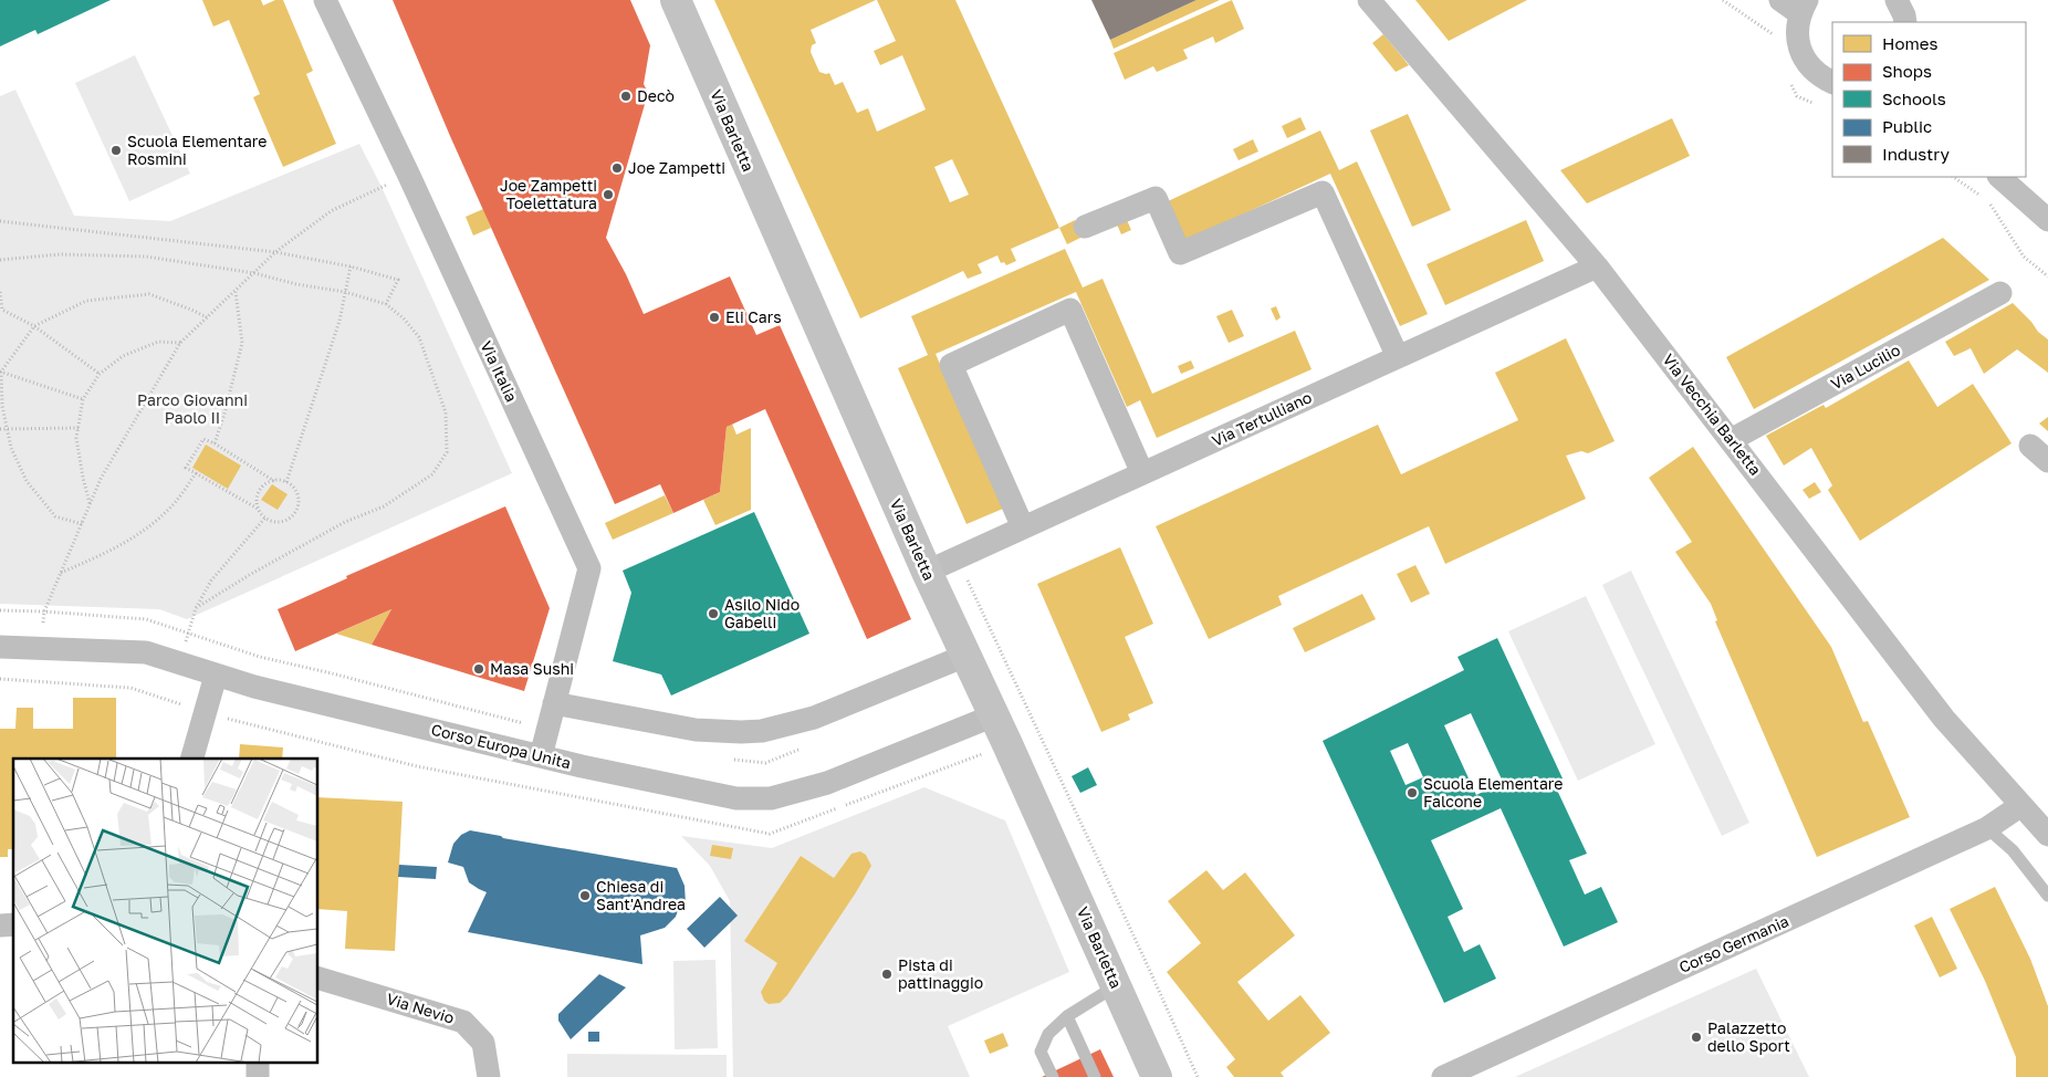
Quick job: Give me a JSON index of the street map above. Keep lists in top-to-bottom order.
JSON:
{
  "streets": {
    "main road": ["Via Barletta"],
    "street": [
      "Via Lucilio",
      "Via Italia",
      "Via Vecchia Barletta",
      "Via Tertulliano",
      "Corso Europa Unita",
      "Corso Germania",
      "Via Nevio"
    ]
  },
  "crossings": [
    ["Via Barletta", "Via Tertulliano"],
    ["Via Barletta", "Corso Europa Unita"],
    ["Via Lucilio", "Via Vecchia Barletta"],
    ["Via Italia", "Corso Europa Unita"],
    ["Via Vecchia Barletta", "Via Tertulliano"],
    ["Via Vecchia Barletta", "Corso Germania"]
  ],
  "parks": ["Parco Giovanni Paolo II"],
  "places": [
    "Decò",
    "Scuola Elementare Rosmini",
    "Joe Zampetti",
    "Joe Zampetti Toelettatura",
    "Eli Cars",
    "Asilo Nido Gabelli",
    "Masa Sushi",
    "Scuola Elementare Falcone",
    "Chiesa di Sant'Andrea",
    "Pista di pattinaggio",
    "Palazzetto dello Sport"
  ],
  "legend": [
    "Homes",
    "Shops",
    "Schools",
    "Public",
    "Industry"
  ]
}
